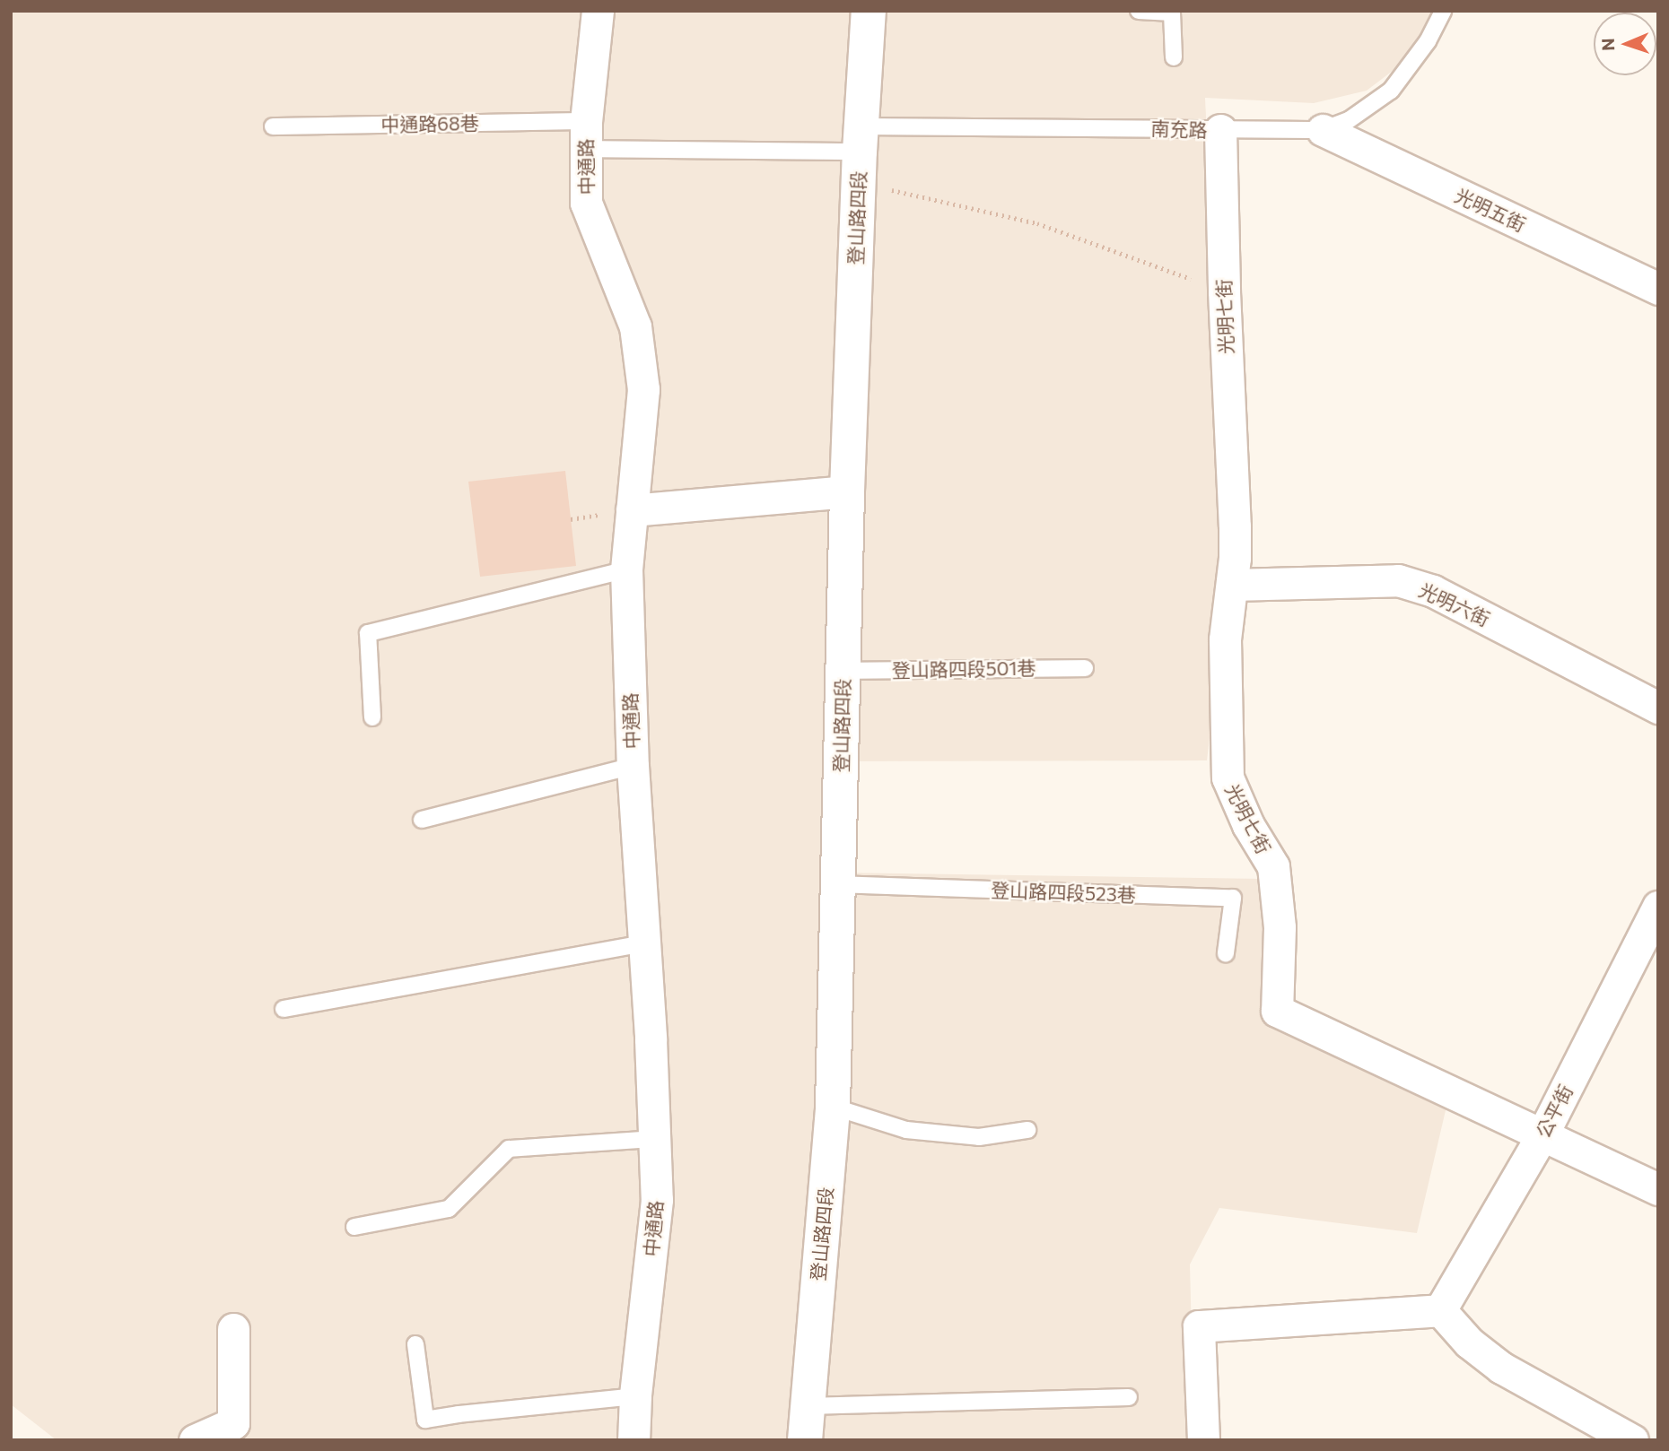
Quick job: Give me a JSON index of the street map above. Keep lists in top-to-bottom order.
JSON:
{
  "streets": {
    "street": [
      "中通路",
      "光明五街",
      "登山路四段",
      "光明七街",
      "光明六街",
      "公平街"
    ],
    "lane": [
      "中通路68巷",
      "南充路",
      "登山路四段501巷",
      "登山路四段523巷"
    ]
  },
  "crossings": [
    ["中通路68巷", "南充路"],
    ["中通路68巷", "中通路"],
    ["中通路68巷", "登山路四段"],
    ["南充路", "光明五街"],
    ["南充路", "登山路四段"],
    ["南充路", "光明七街"],
    ["登山路四段", "登山路四段501巷"],
    ["登山路四段", "登山路四段523巷"],
    ["光明七街", "光明六街"],
    ["光明七街", "公平街"]
  ],
  "north": "left"
}
